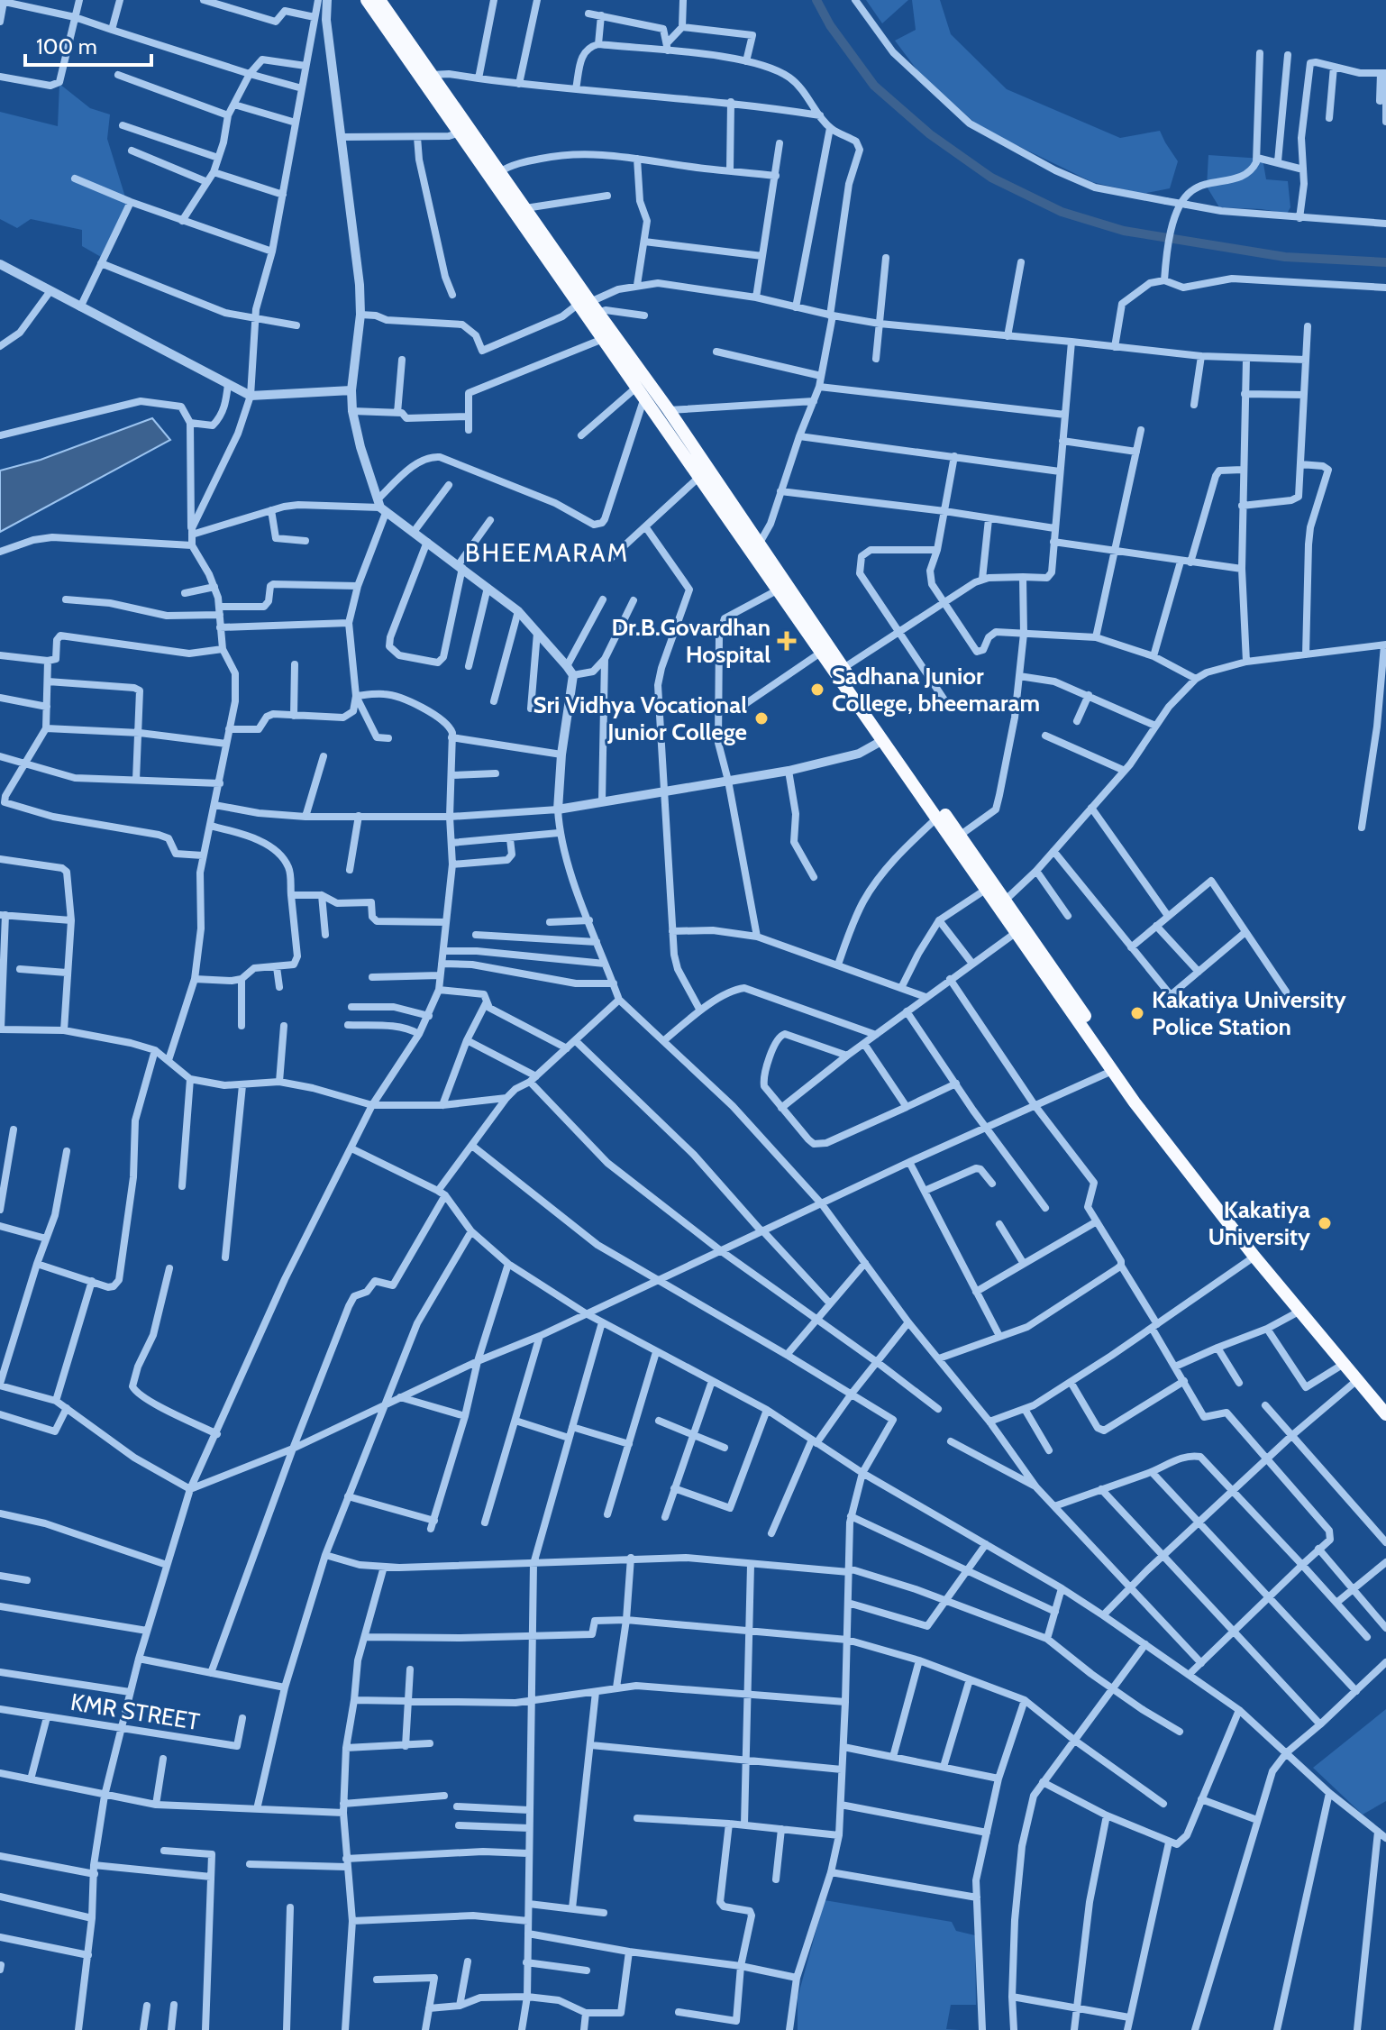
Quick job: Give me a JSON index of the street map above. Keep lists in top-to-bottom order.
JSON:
{
  "streets": {
    "street": ["KMR STREET"]
  },
  "districts": ["BHEEMARAM"],
  "places": {
    "health": ["Dr.B.Govardhan Hospital"],
    "other": [
      "Sadhana Junior College, bheemaram",
      "Sri Vidhya Vocational Junior College",
      "Kakatiya University Police Station",
      "Kakatiya University"
    ]
  },
  "scale_bar": "100 m"
}
